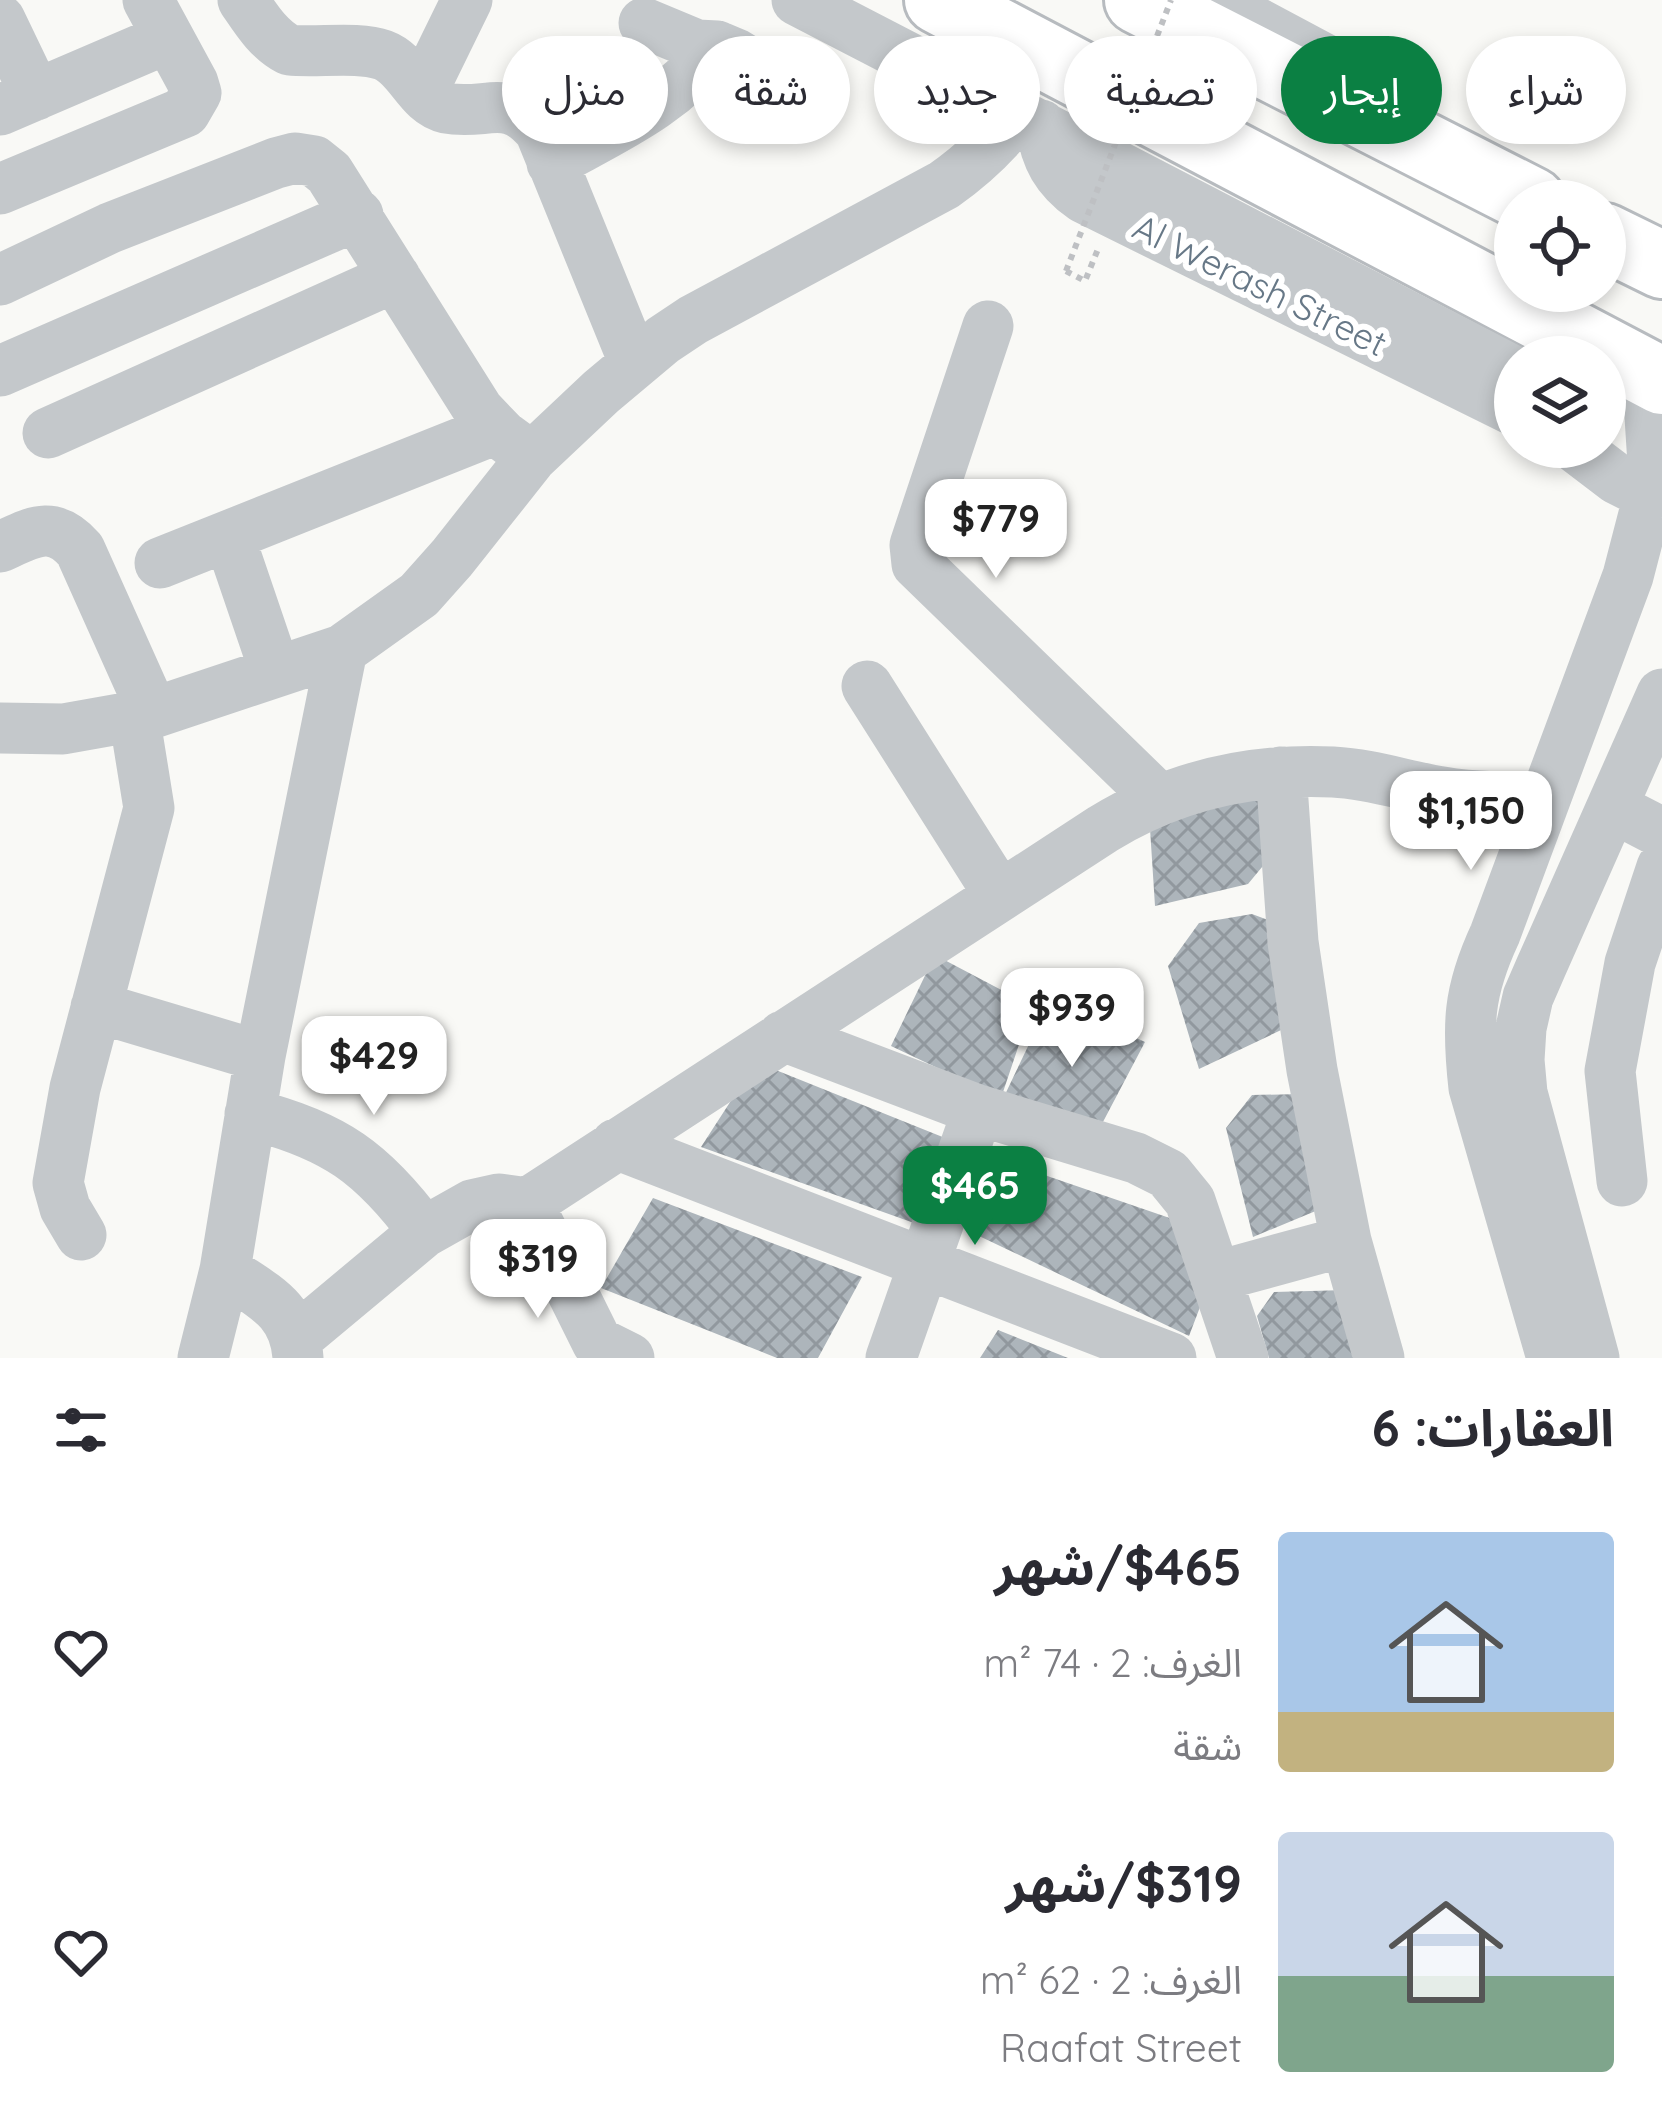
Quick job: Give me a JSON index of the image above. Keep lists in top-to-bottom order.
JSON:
{
  "streets": {
    "street": ["Al Werash Street"]
  },
  "page": {
    "chip": [
      "شراء",
      "إيجار",
      "تصفية",
      "جديد",
      "شقة",
      "منزل"
    ],
    "price": [
      "$779",
      "$1,150",
      "$939",
      "$429",
      "$465",
      "$319"
    ],
    "heading": "العقارات: 6",
    "list": [
      {
        "name": "$465/شهر",
        "note": "الغرف: 2 · 74 m² · شقة"
      },
      {
        "name": "$319/شهر",
        "note": "الغرف: 2 · 62 m² · Raafat Street"
      }
    ]
  }
}
